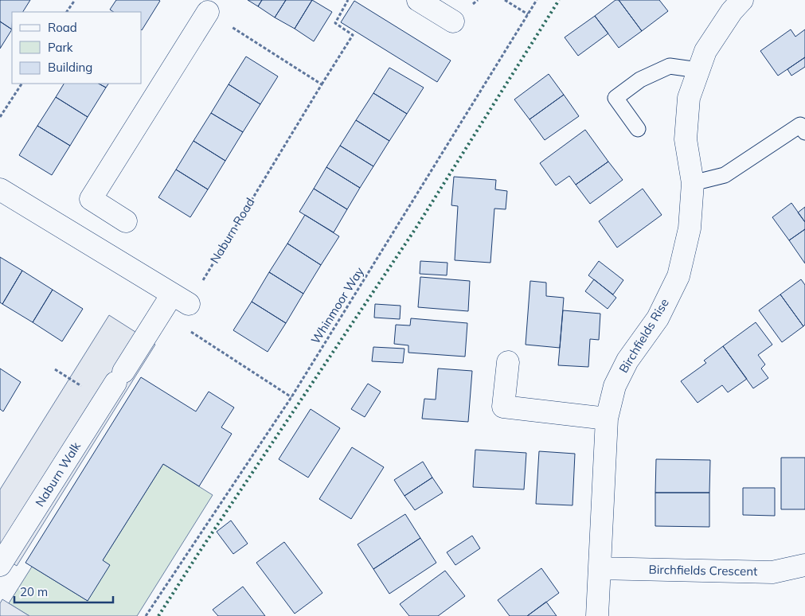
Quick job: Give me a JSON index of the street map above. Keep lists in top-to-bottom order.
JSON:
{
  "streets": {
    "street": ["Birchfields Rise", "Naburn Walk", "Birchfields Crescent"],
    "path": ["Naburn Road", "Whinmoor Way"]
  },
  "crossings": [
    ["Naburn Road", "Whinmoor Way"],
    ["Naburn Road", "Naburn Walk"],
    ["Birchfields Rise", "Birchfields Crescent"]
  ],
  "legend": ["Road", "Park", "Building"],
  "scale_bar": "20 m"
}
